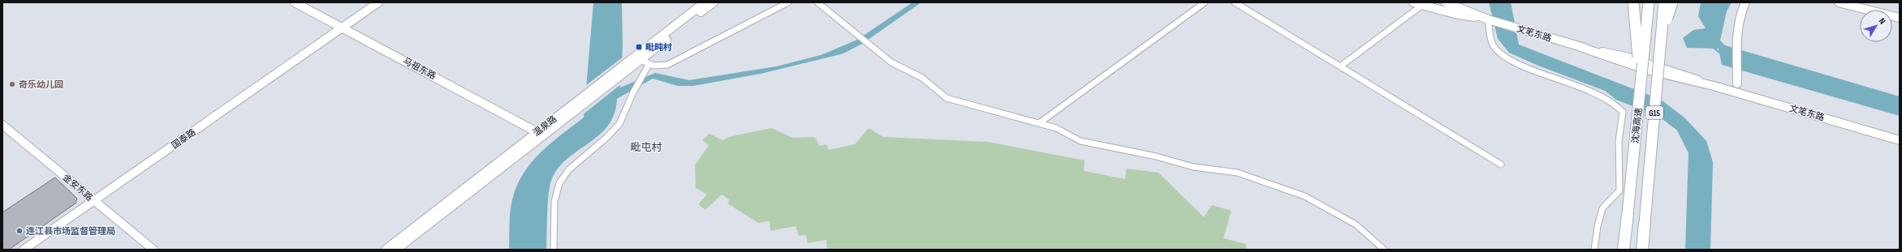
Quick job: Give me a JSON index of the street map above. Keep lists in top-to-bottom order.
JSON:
{
  "streets": {
    "highway": ["G15", "沈海高速"],
    "main road": [
      "文笔东路",
      "马祖东路",
      "温泉路",
      "国泰路",
      "金安东路"
    ]
  },
  "crossings": [
    ["马祖东路", "温泉路"],
    ["马祖东路", "国泰路"],
    ["国泰路", "金安东路"]
  ],
  "districts": ["毗屯村"],
  "places": {
    "transit": ["毗旽村"],
    "other": ["奇乐幼儿园", "连江县市场监督管理局"]
  },
  "north": "top right"
}
